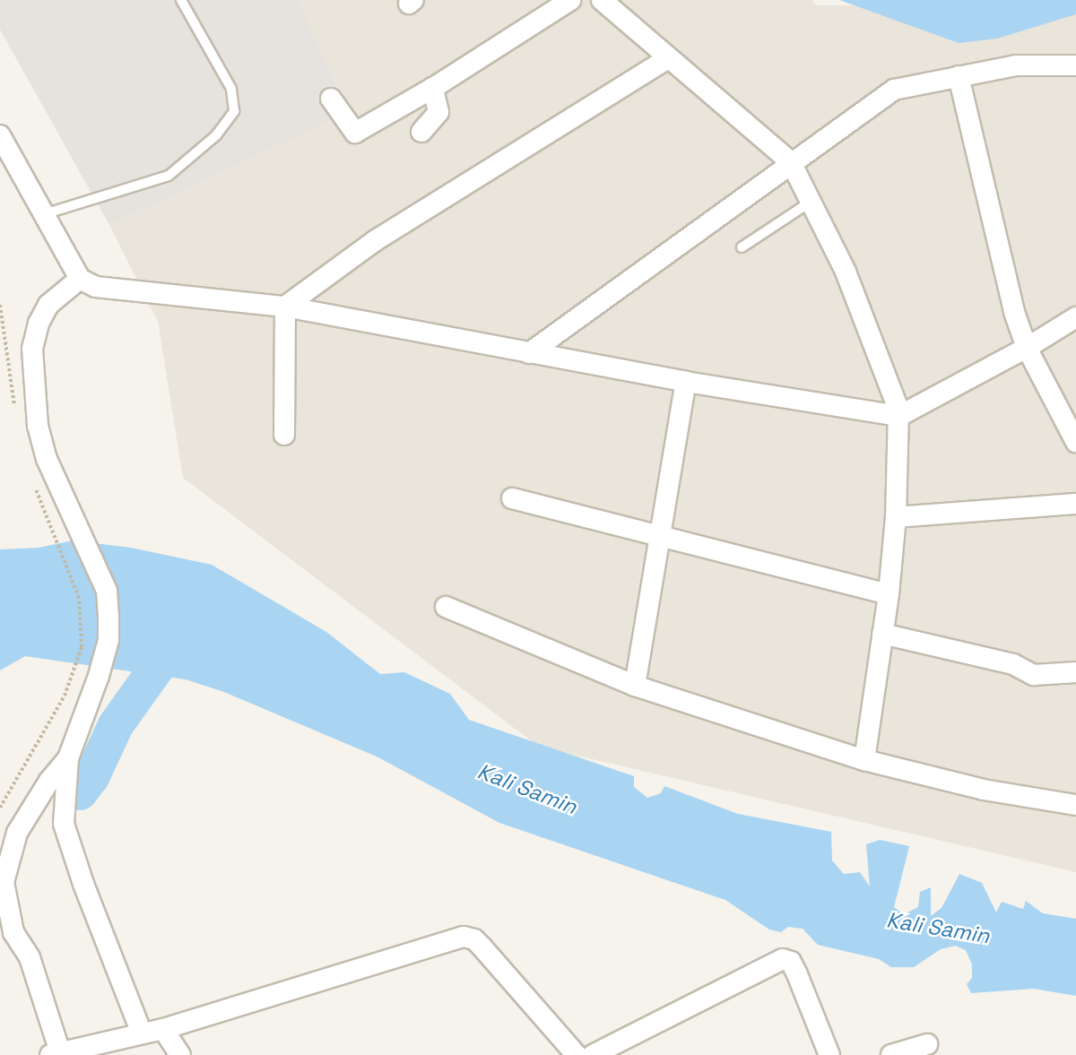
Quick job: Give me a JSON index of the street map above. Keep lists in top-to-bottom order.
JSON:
{
  "water": ["Kali Samin"]
}
